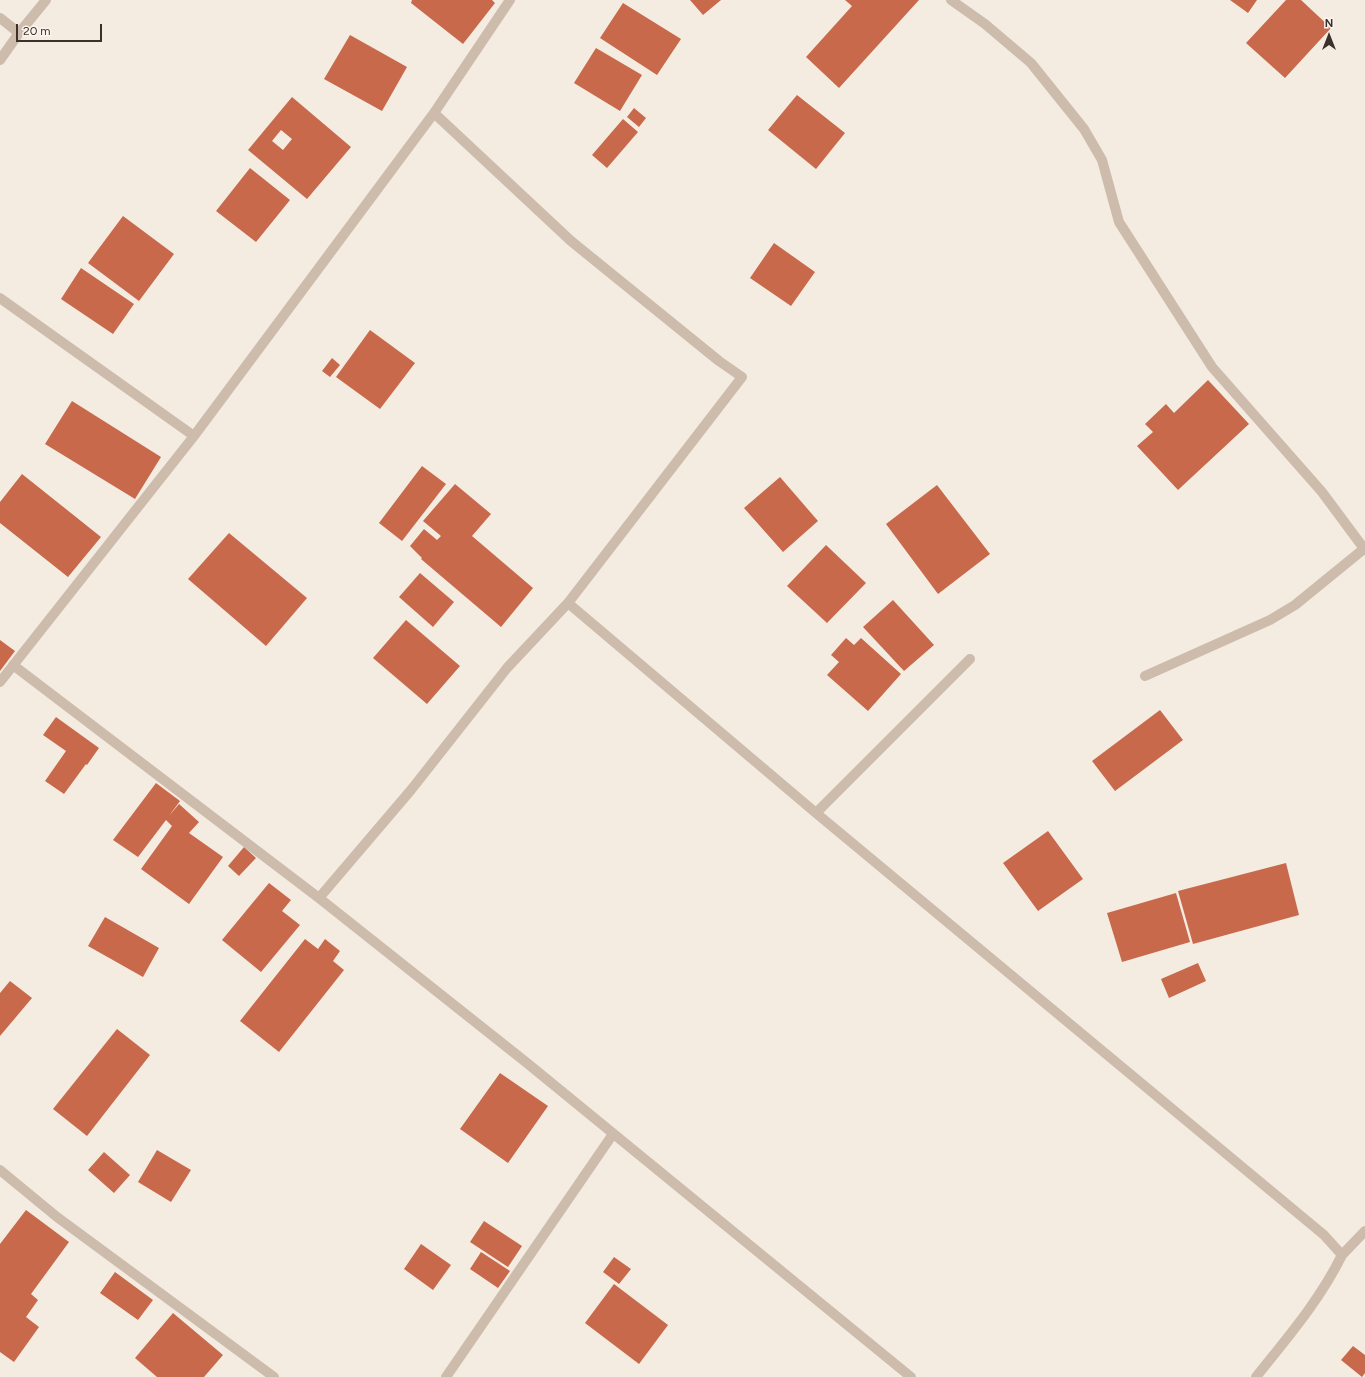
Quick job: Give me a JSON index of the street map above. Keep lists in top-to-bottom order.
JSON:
{
  "scale_bar": "20 m",
  "north": "top"
}
